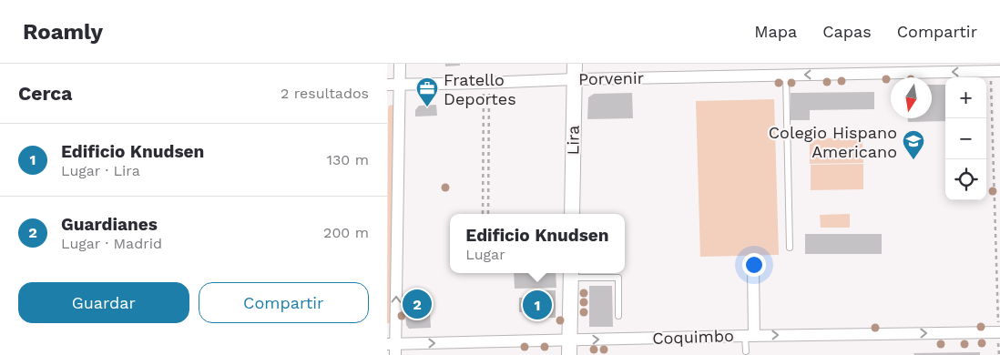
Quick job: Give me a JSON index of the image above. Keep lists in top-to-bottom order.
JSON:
{
  "streets": {
    "main road": ["Lira"],
    "street": ["Porvenir", "Coquimbo"]
  },
  "crossings": [
    ["Porvenir", "Lira"]
  ],
  "one_way": ["Coquimbo"],
  "places": {
    "office": ["Fratello Deportes"],
    "school or university": ["Colegio Hispano Americano"]
  },
  "north": "bottom",
  "page": {
    "header": "Roamly",
    "nav": ["Mapa", "Capas", "Compartir"],
    "heading": ["Cerca", "2 resultados"],
    "map_buttons": ["+", "−"],
    "list": [
      {
        "mark": "1",
        "name": "Edificio Knudsen",
        "note": "Lugar · Lira",
        "value": "130 m"
      },
      {
        "mark": "2",
        "name": "Guardianes",
        "note": "Lugar · Madrid",
        "value": "200 m"
      }
    ],
    "popup": ["Edificio Knudsen", "Lugar"],
    "buttons": ["Guardar", "Compartir"],
    "pins": ["2", "1"]
  }
}
